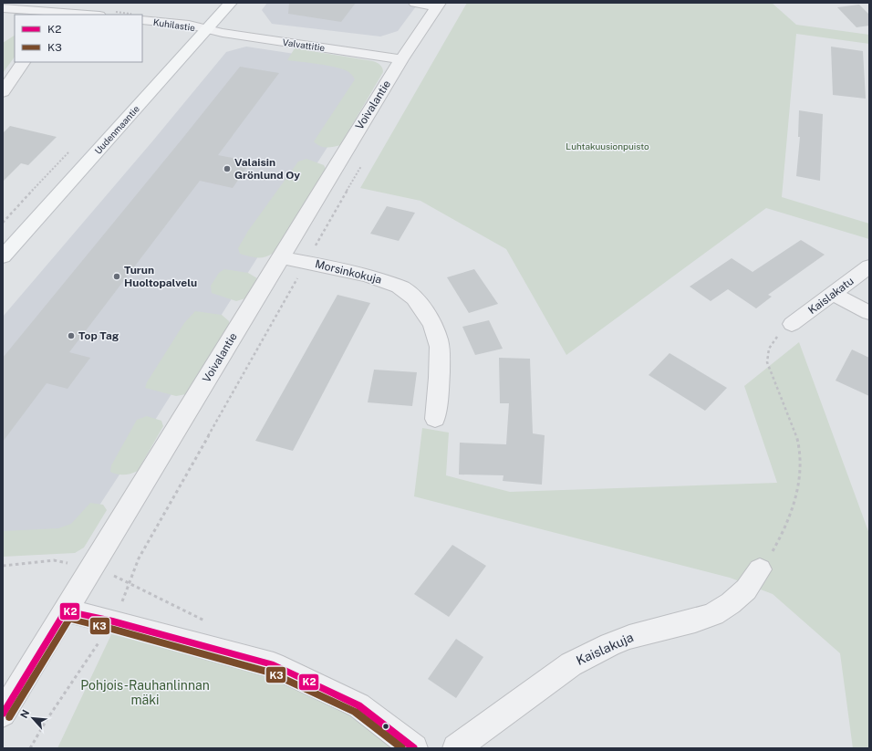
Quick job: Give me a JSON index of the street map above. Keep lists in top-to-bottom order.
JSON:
{
  "streets": {
    "main road": ["Uudenmaantie"],
    "street": [
      "Kuhilastie",
      "Valvattitie",
      "Voivalantie",
      "Morsinkokuja",
      "Kaislakatu",
      "Kaislakuja"
    ]
  },
  "crossings": [
    ["Kuhilastie", "Valvattitie"],
    ["Kuhilastie", "Uudenmaantie"],
    ["Valvattitie", "Voivalantie"],
    ["Valvattitie", "Uudenmaantie"],
    ["Voivalantie", "Morsinkokuja"]
  ],
  "parks": ["Luhtakuusionpuisto", "Pohjois-Rauhanlinnan mäki"],
  "places": ["Valaisin Grönlund Oy", "Turun Huoltopalvelu", "Top Tag"],
  "lines": ["transit line K2", "transit line K3"],
  "legend": ["K2", "K3"],
  "north": "top left"
}
